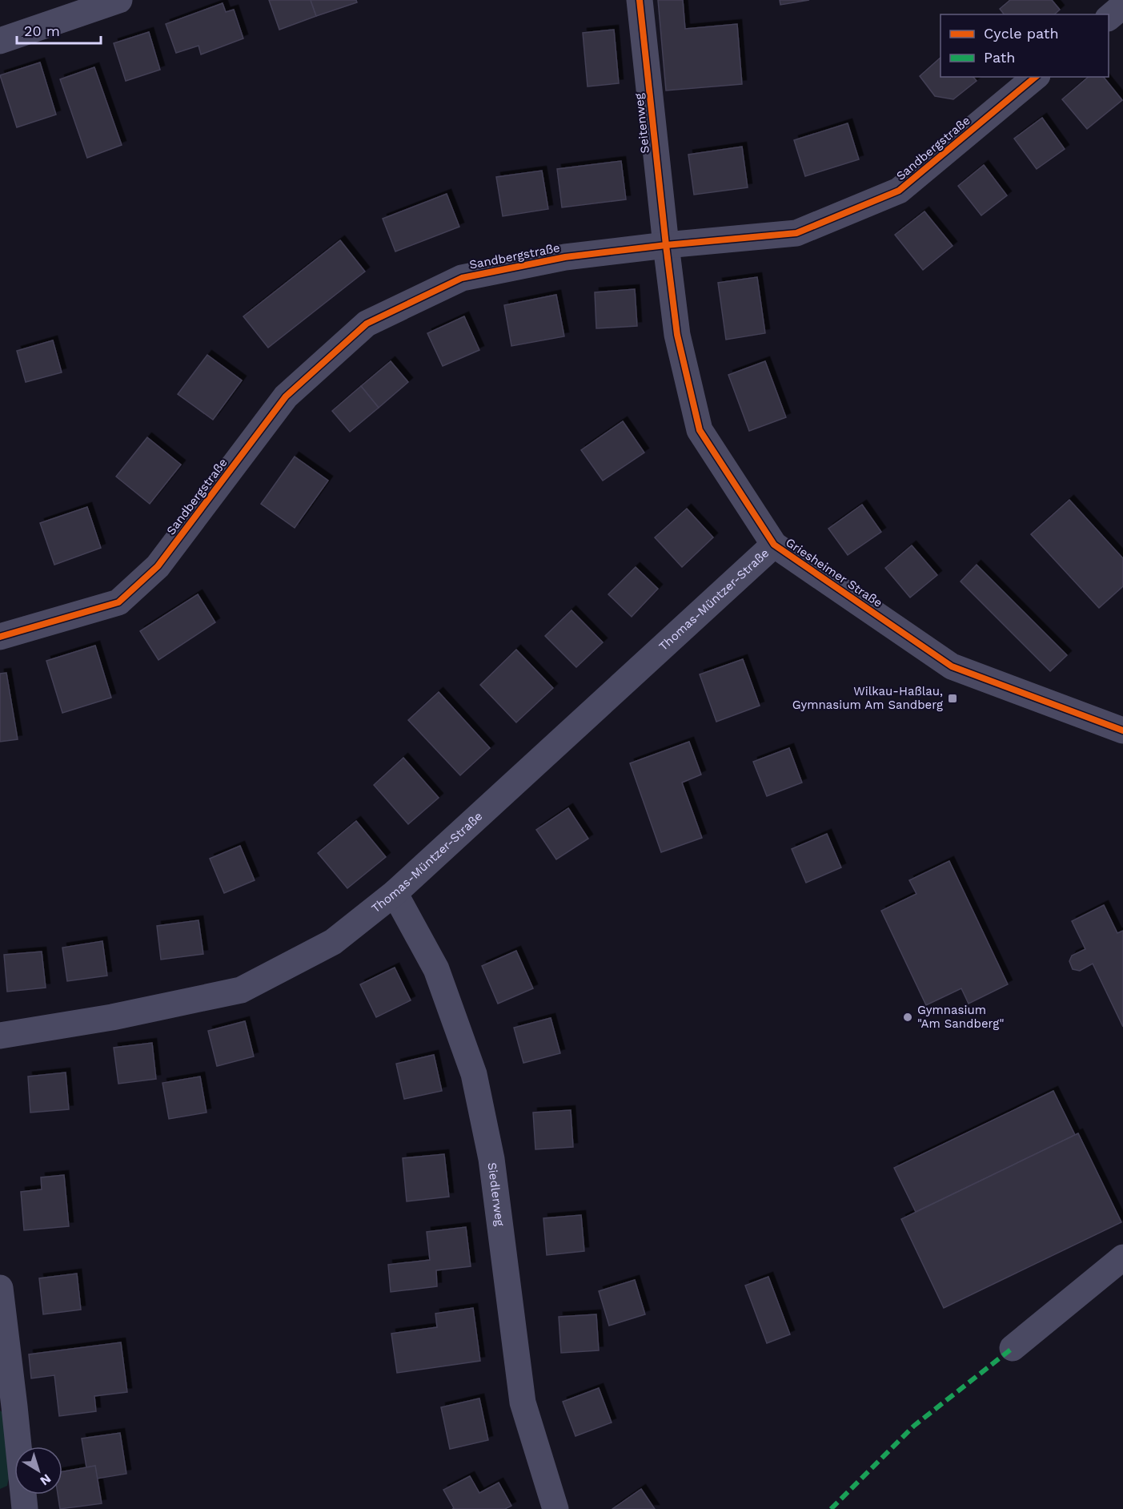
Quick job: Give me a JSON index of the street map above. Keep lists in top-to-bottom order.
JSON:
{
  "streets": {
    "street": [
      "Seitenweg",
      "Sandbergstraße",
      "Griesheimer Straße",
      "Thomas-Müntzer-Straße",
      "Siedlerweg"
    ]
  },
  "crossings": [
    ["Seitenweg", "Sandbergstraße"],
    ["Seitenweg", "Griesheimer Straße"],
    ["Sandbergstraße", "Griesheimer Straße"],
    ["Griesheimer Straße", "Thomas-Müntzer-Straße"],
    ["Thomas-Müntzer-Straße", "Siedlerweg"]
  ],
  "places": {
    "transit": ["Wilkau-Haßlau, Gymnasium Am Sandberg"],
    "other": ["Gymnasium \"Am Sandberg\""]
  },
  "legend": ["Cycle path", "Path"],
  "scale_bar": "20 m",
  "north": "bottom right"
}
